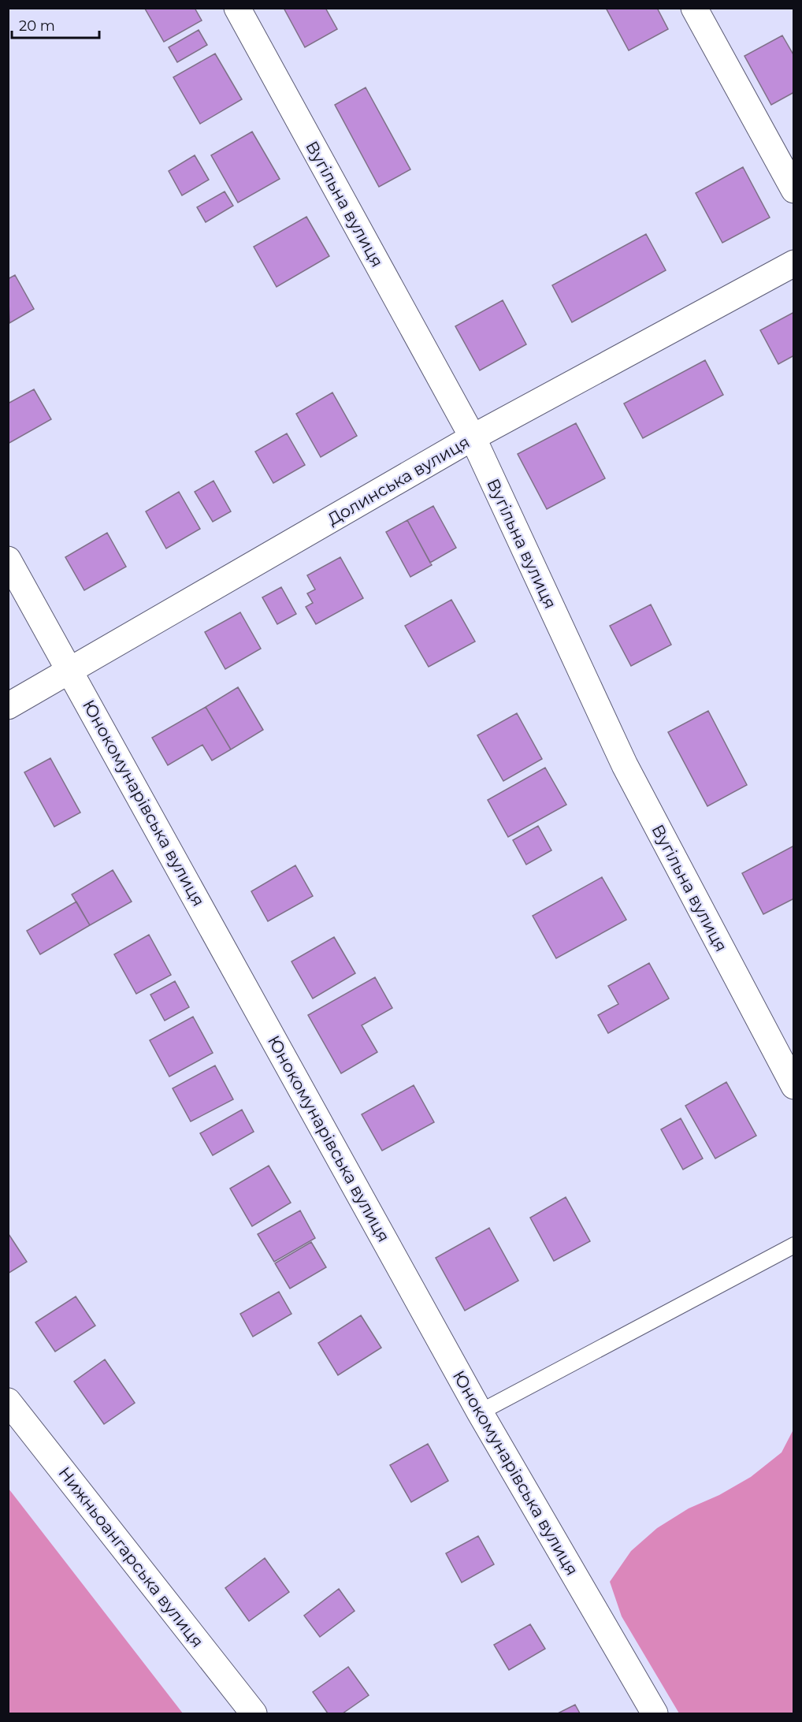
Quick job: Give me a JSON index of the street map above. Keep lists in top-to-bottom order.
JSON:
{
  "streets": {
    "street": [
      "Вугільна вулиця",
      "Долинська вулиця",
      "Юнокомунарівська вулиця",
      "Нижньоангарська вулиця"
    ]
  },
  "crossings": [
    ["Вугільна вулиця", "Долинська вулиця"],
    ["Долинська вулиця", "Юнокомунарівська вулиця"]
  ],
  "scale_bar": "20 m"
}
